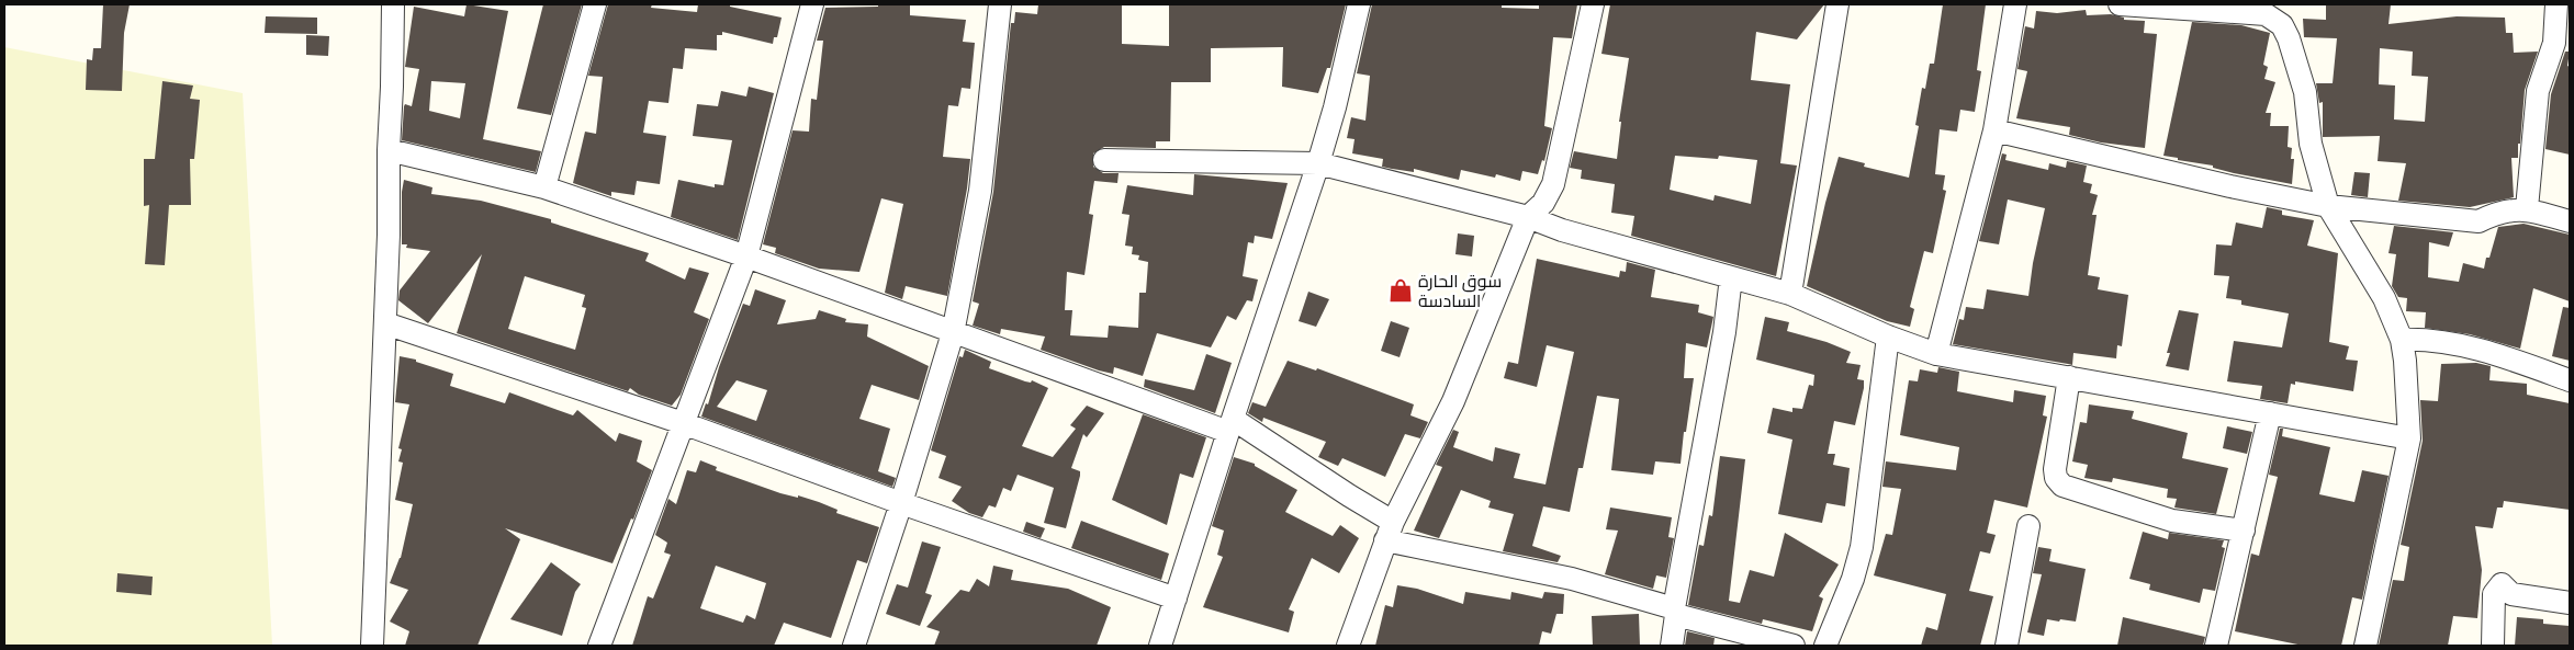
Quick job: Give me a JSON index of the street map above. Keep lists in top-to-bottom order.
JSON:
{
  "places": {
    "shop": ["سوق الحارة السادسة"]
  }
}
